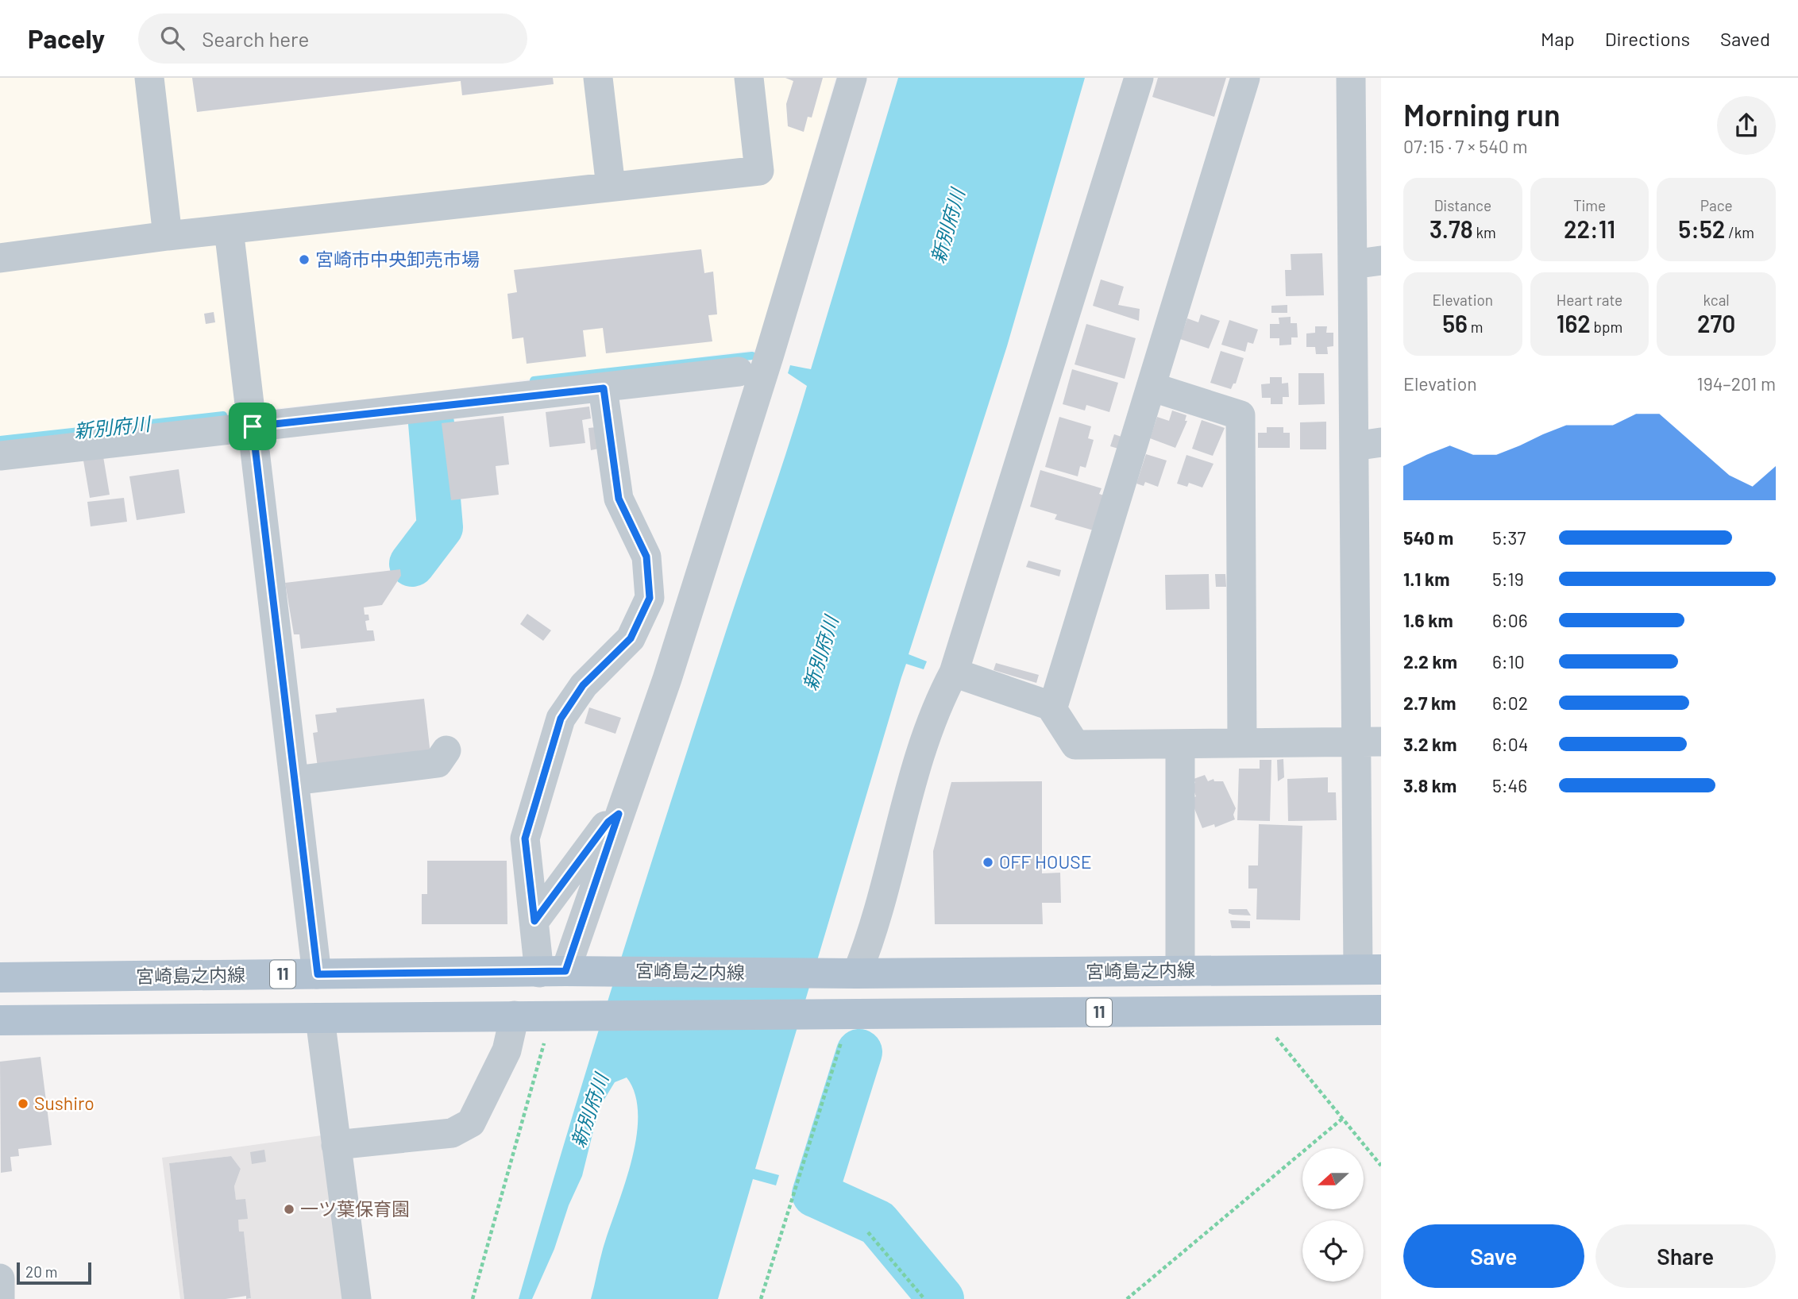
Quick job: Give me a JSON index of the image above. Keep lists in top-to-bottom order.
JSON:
{
  "streets": {
    "main road": ["宮崎島之内線", "11"]
  },
  "water": ["新別府川"],
  "places": [
    "宮崎市中央卸売市場",
    "OFF HOUSE",
    "Sushiro",
    "一ツ葉保育園"
  ],
  "scale_bar": "20 m",
  "north": "left",
  "page": {
    "header": "Pacely",
    "search": "Search here",
    "nav": ["Map", "Directions", "Saved"],
    "heading": ["Morning run", "07:15 · 7 × 540 m"],
    "stats": [
      ["Distance", "3.78 km"],
      ["Time", "22:11"],
      ["Pace", "5:52 /km"],
      ["Elevation", "56 m"],
      ["Heart rate", "162 bpm"],
      ["kcal", "270"]
    ],
    "chart": ["Elevation", "194–201 m"],
    "list": [
      {
        "name": "540 m",
        "note": "5:37"
      },
      {
        "name": "1.1 km",
        "note": "5:19"
      },
      {
        "name": "1.6 km",
        "note": "6:06"
      },
      {
        "name": "2.2 km",
        "note": "6:10"
      },
      {
        "name": "2.7 km",
        "note": "6:02"
      },
      {
        "name": "3.2 km",
        "note": "6:04"
      },
      {
        "name": "3.8 km",
        "note": "5:46"
      }
    ],
    "buttons": ["Save", "Share"],
    "scale": "20 m"
  }
}
